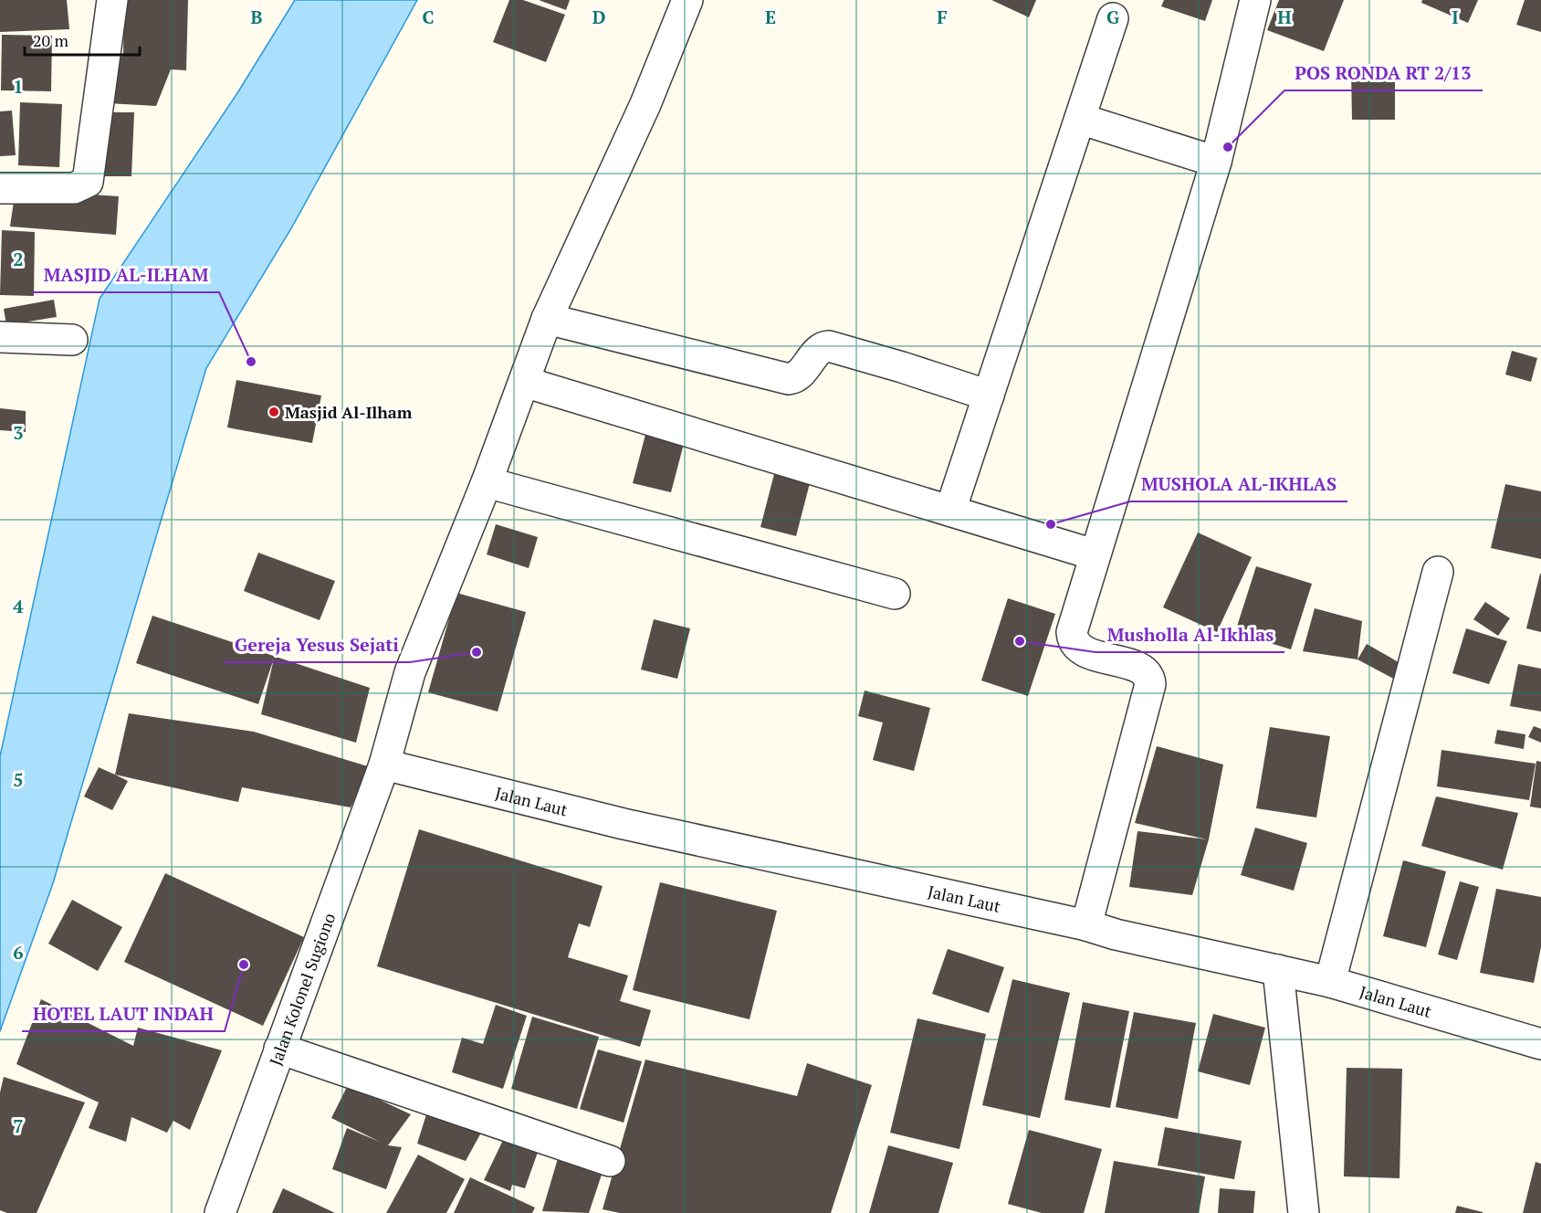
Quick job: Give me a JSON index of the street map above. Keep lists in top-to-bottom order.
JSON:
{
  "streets": {
    "street": ["Jalan Laut", "Jalan Kolonel Sugiono"]
  },
  "crossings": [
    ["Jalan Laut", "Jalan Kolonel Sugiono"]
  ],
  "places": [
    "POS RONDA RT 2/13",
    "MASJID AL-ILHAM",
    "Masjid Al-Ilham",
    "MUSHOLA AL-IKHLAS",
    "Musholla Al-Ikhlas",
    "Gereja Yesus Sejati",
    "HOTEL LAUT INDAH"
  ],
  "scale_bar": "20 m",
  "grid": {
    "columns": [
      "B",
      "C",
      "D",
      "E",
      "F",
      "G",
      "H",
      "I"
    ],
    "rows": [
      "1",
      "2",
      "3",
      "4",
      "5",
      "6",
      "7"
    ]
  }
}
